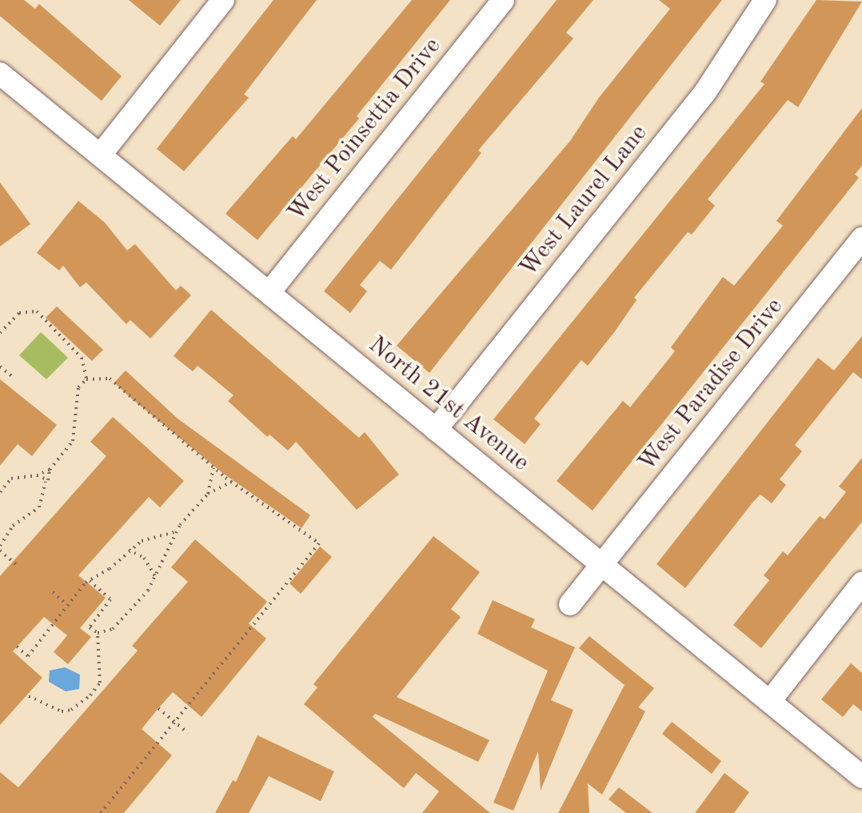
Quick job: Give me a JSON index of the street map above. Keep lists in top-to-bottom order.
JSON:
{
  "streets": {
    "street": [
      "West Poinsettia Drive",
      "West Laurel Lane",
      "West Paradise Drive",
      "North 21st Avenue"
    ]
  },
  "crossings": [
    ["West Poinsettia Drive", "North 21st Avenue"],
    ["West Laurel Lane", "North 21st Avenue"],
    ["West Paradise Drive", "North 21st Avenue"]
  ]
}
